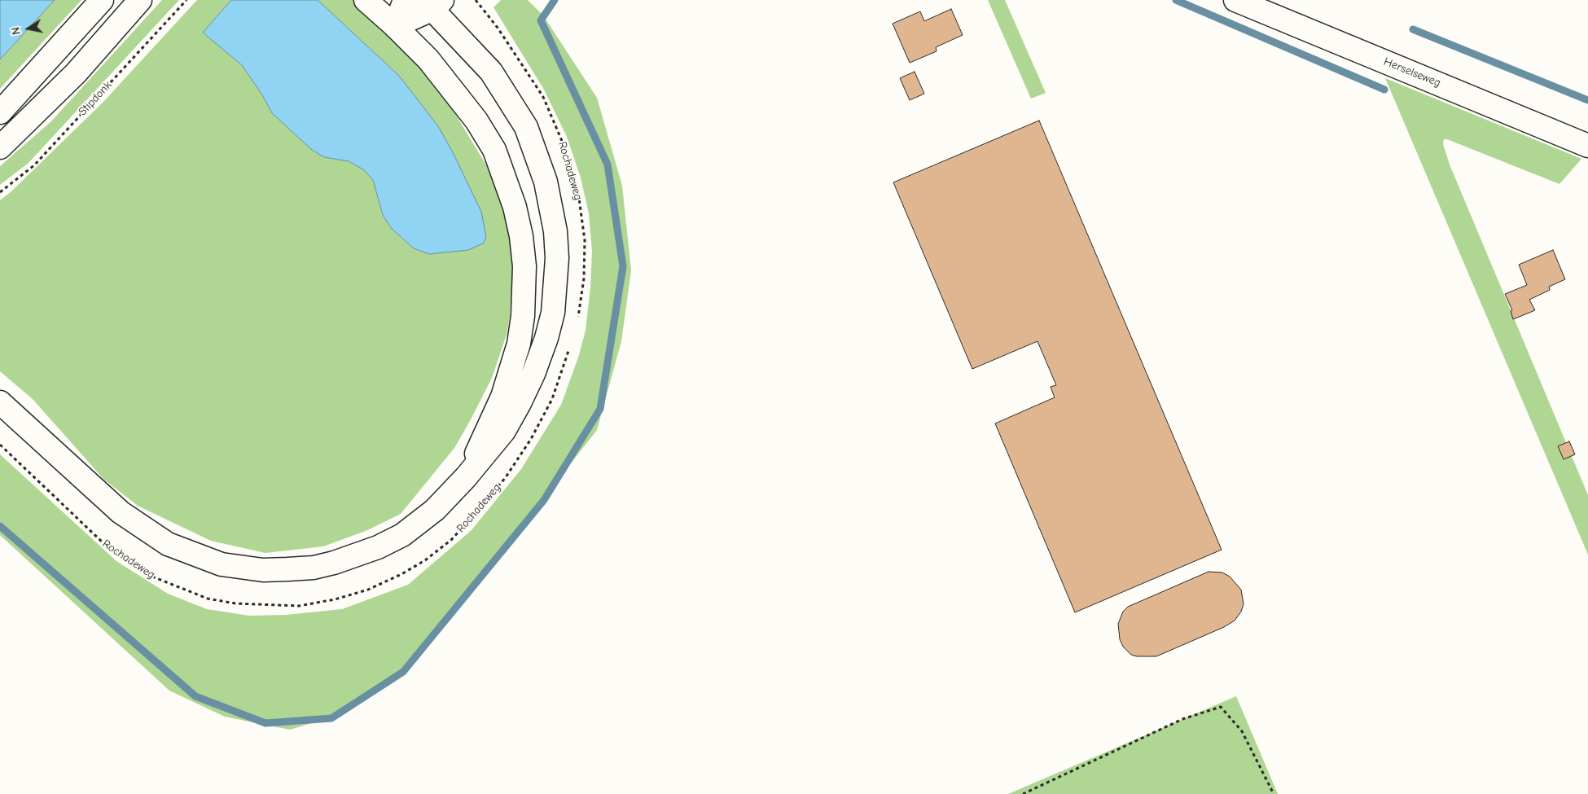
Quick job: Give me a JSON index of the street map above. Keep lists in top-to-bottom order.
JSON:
{
  "streets": {
    "main road": ["Herselseweg"],
    "path": ["Stipdonk", "Rochadeweg"]
  },
  "north": "left"
}
